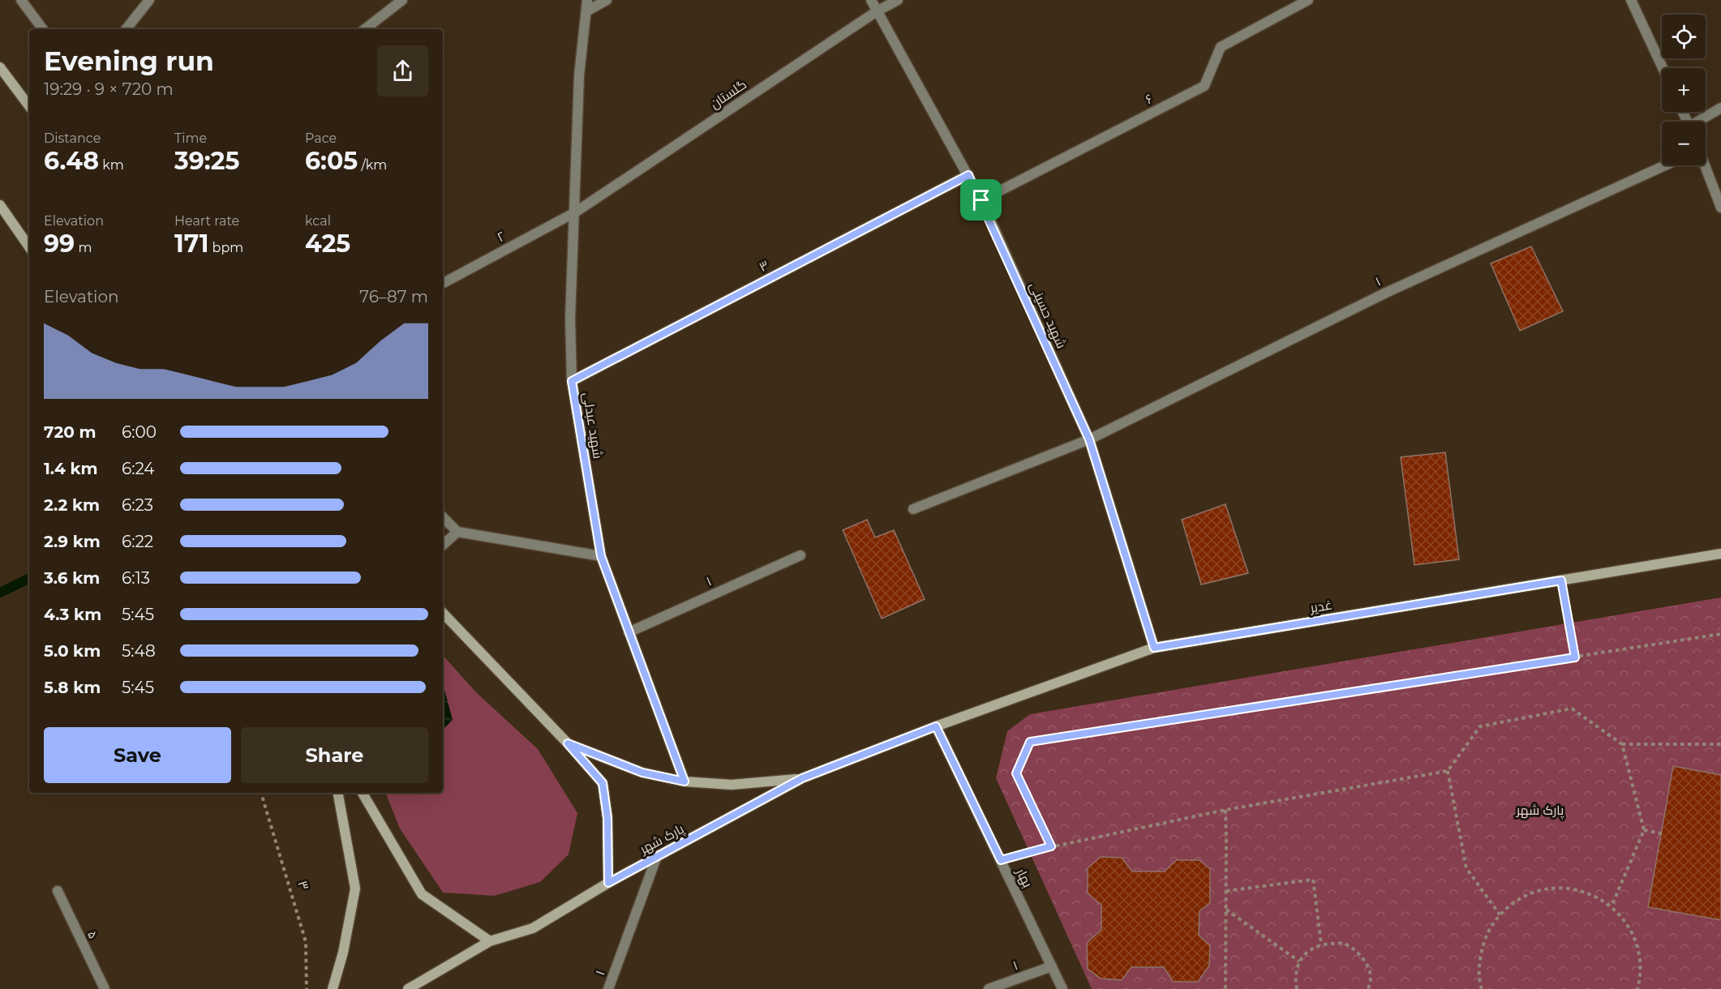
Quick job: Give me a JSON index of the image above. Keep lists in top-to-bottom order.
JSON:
{
  "streets": {
    "main road": ["غدیر", "پارک شهر"],
    "street": [
      "گلستان",
      "۶",
      "۲",
      "۳",
      "۱",
      "شهید حسینی",
      "شهید عبدلی",
      "بهار",
      "۵"
    ]
  },
  "crossings": [
    ["گلستان", "۲"],
    ["گلستان", "شهید حسینی"],
    ["گلستان", "شهید عبدلی"],
    ["۶", "شهید حسینی"],
    ["۲", "شهید عبدلی"],
    ["۳", "شهید حسینی"],
    ["۳", "شهید عبدلی"],
    ["۱", "شهید حسینی"],
    ["۱", "شهید عبدلی"],
    ["۱", "پارک شهر"],
    ["۱", "بهار"],
    ["شهید حسینی", "غدیر"],
    ["غدیر", "پارک شهر"],
    ["غدیر", "بهار"],
    ["پارک شهر", "بهار"]
  ],
  "parks": ["پارک شهر"],
  "page": {
    "map_buttons": ["+", "−"],
    "heading": ["Evening run", "19:29 · 9 × 720 m"],
    "stats": [
      ["Distance", "6.48 km"],
      ["Time", "39:25"],
      ["Pace", "6:05 /km"],
      ["Elevation", "99 m"],
      ["Heart rate", "171 bpm"],
      ["kcal", "425"]
    ],
    "chart": ["Elevation", "76–87 m"],
    "list": [
      {
        "name": "720 m",
        "note": "6:00"
      },
      {
        "name": "1.4 km",
        "note": "6:24"
      },
      {
        "name": "2.2 km",
        "note": "6:23"
      },
      {
        "name": "2.9 km",
        "note": "6:22"
      },
      {
        "name": "3.6 km",
        "note": "6:13"
      },
      {
        "name": "4.3 km",
        "note": "5:45"
      },
      {
        "name": "5.0 km",
        "note": "5:48"
      },
      {
        "name": "5.8 km",
        "note": "5:45"
      }
    ],
    "buttons": ["Save", "Share"]
  }
}
